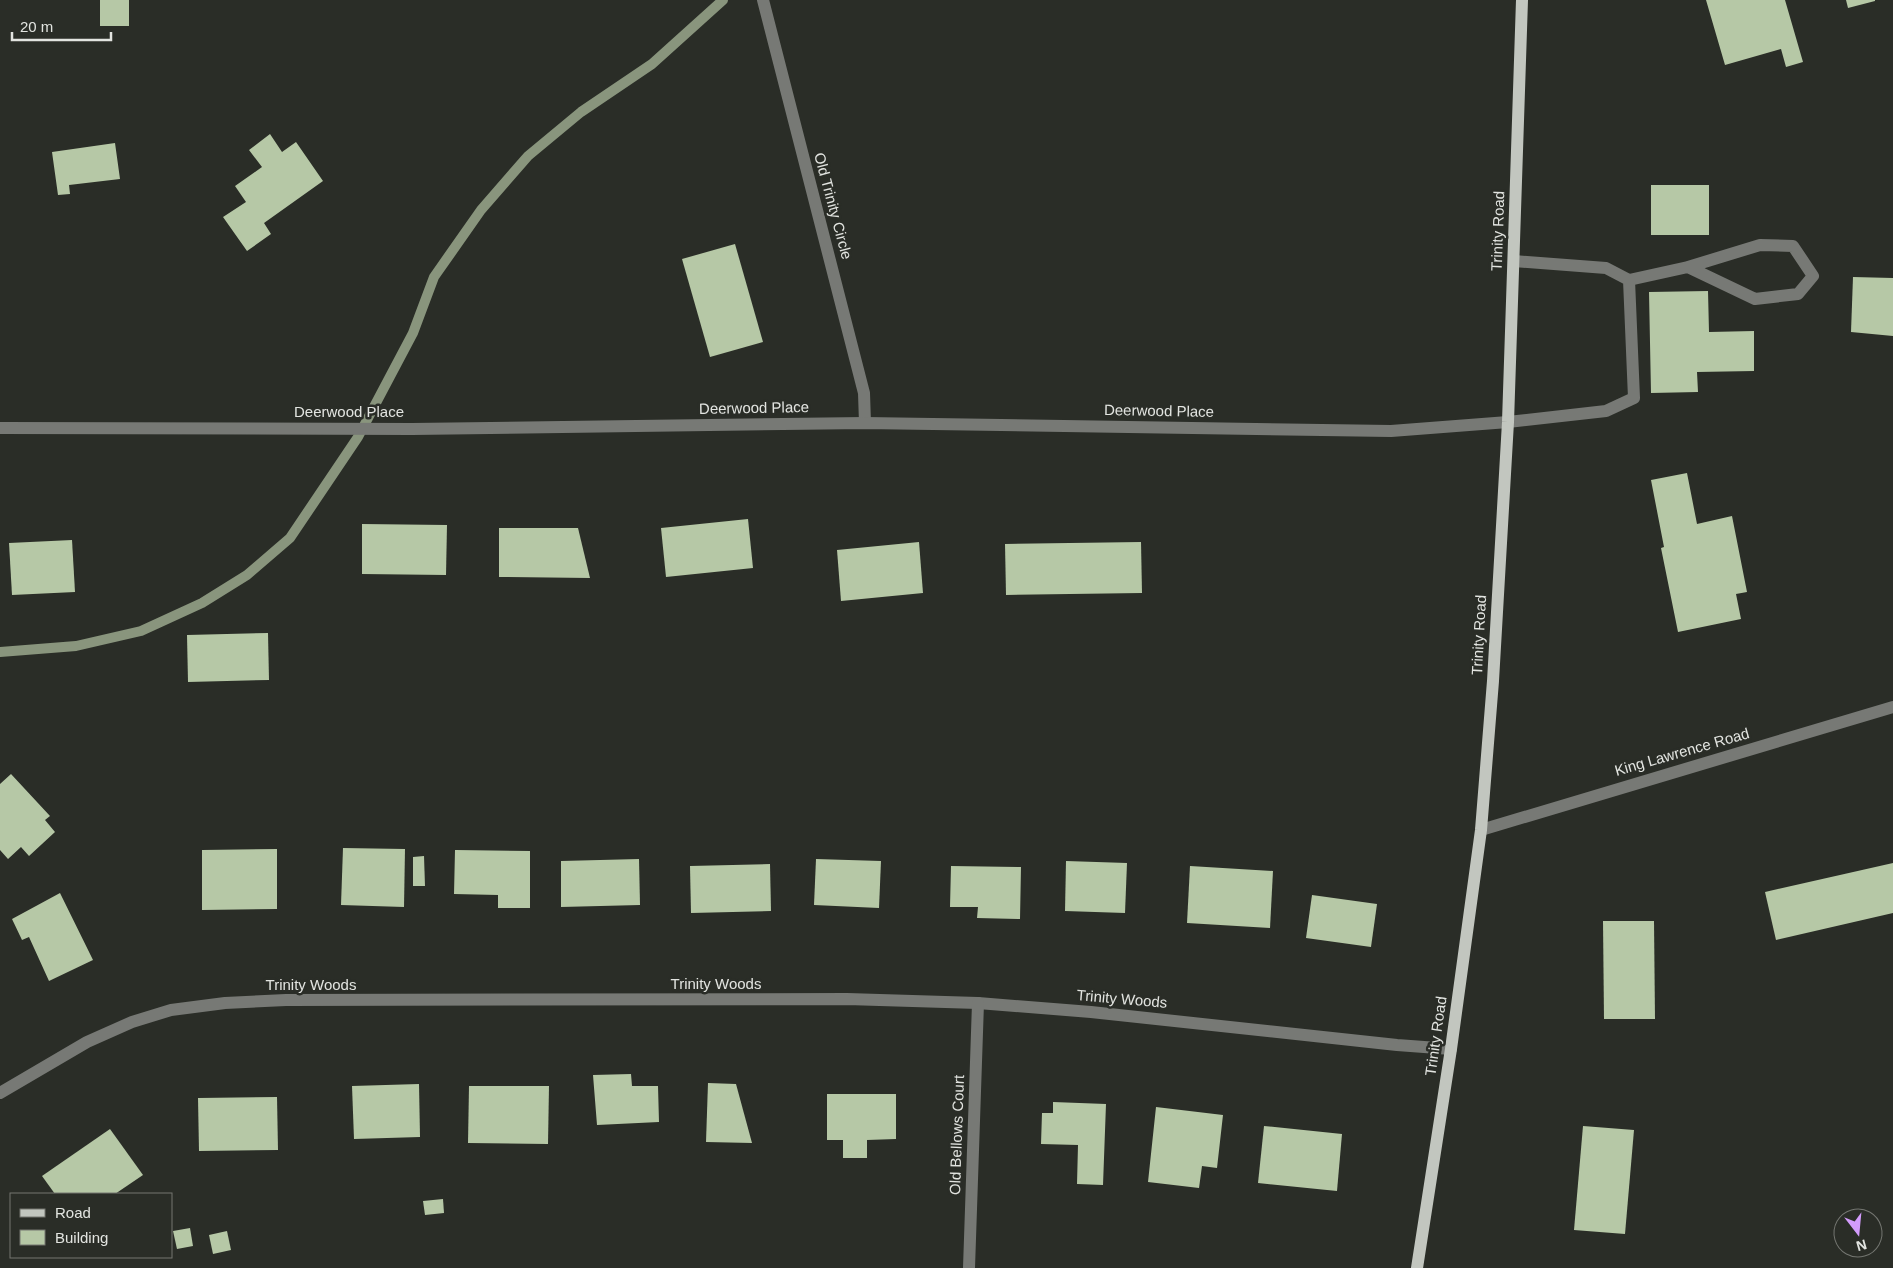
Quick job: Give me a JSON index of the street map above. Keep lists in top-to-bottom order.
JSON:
{
  "streets": {
    "main road": ["Trinity Road"],
    "street": [
      "Old Trinity Circle",
      "Deerwood Place",
      "King Lawrence Road",
      "Trinity Woods",
      "Old Bellows Court"
    ]
  },
  "crossings": [
    ["Old Trinity Circle", "Deerwood Place"],
    ["Trinity Road", "Deerwood Place"],
    ["Trinity Road", "King Lawrence Road"],
    ["Trinity Road", "Trinity Woods"],
    ["Trinity Woods", "Old Bellows Court"]
  ],
  "legend": ["Road", "Building"],
  "scale_bar": "20 m",
  "north": "bottom"
}
